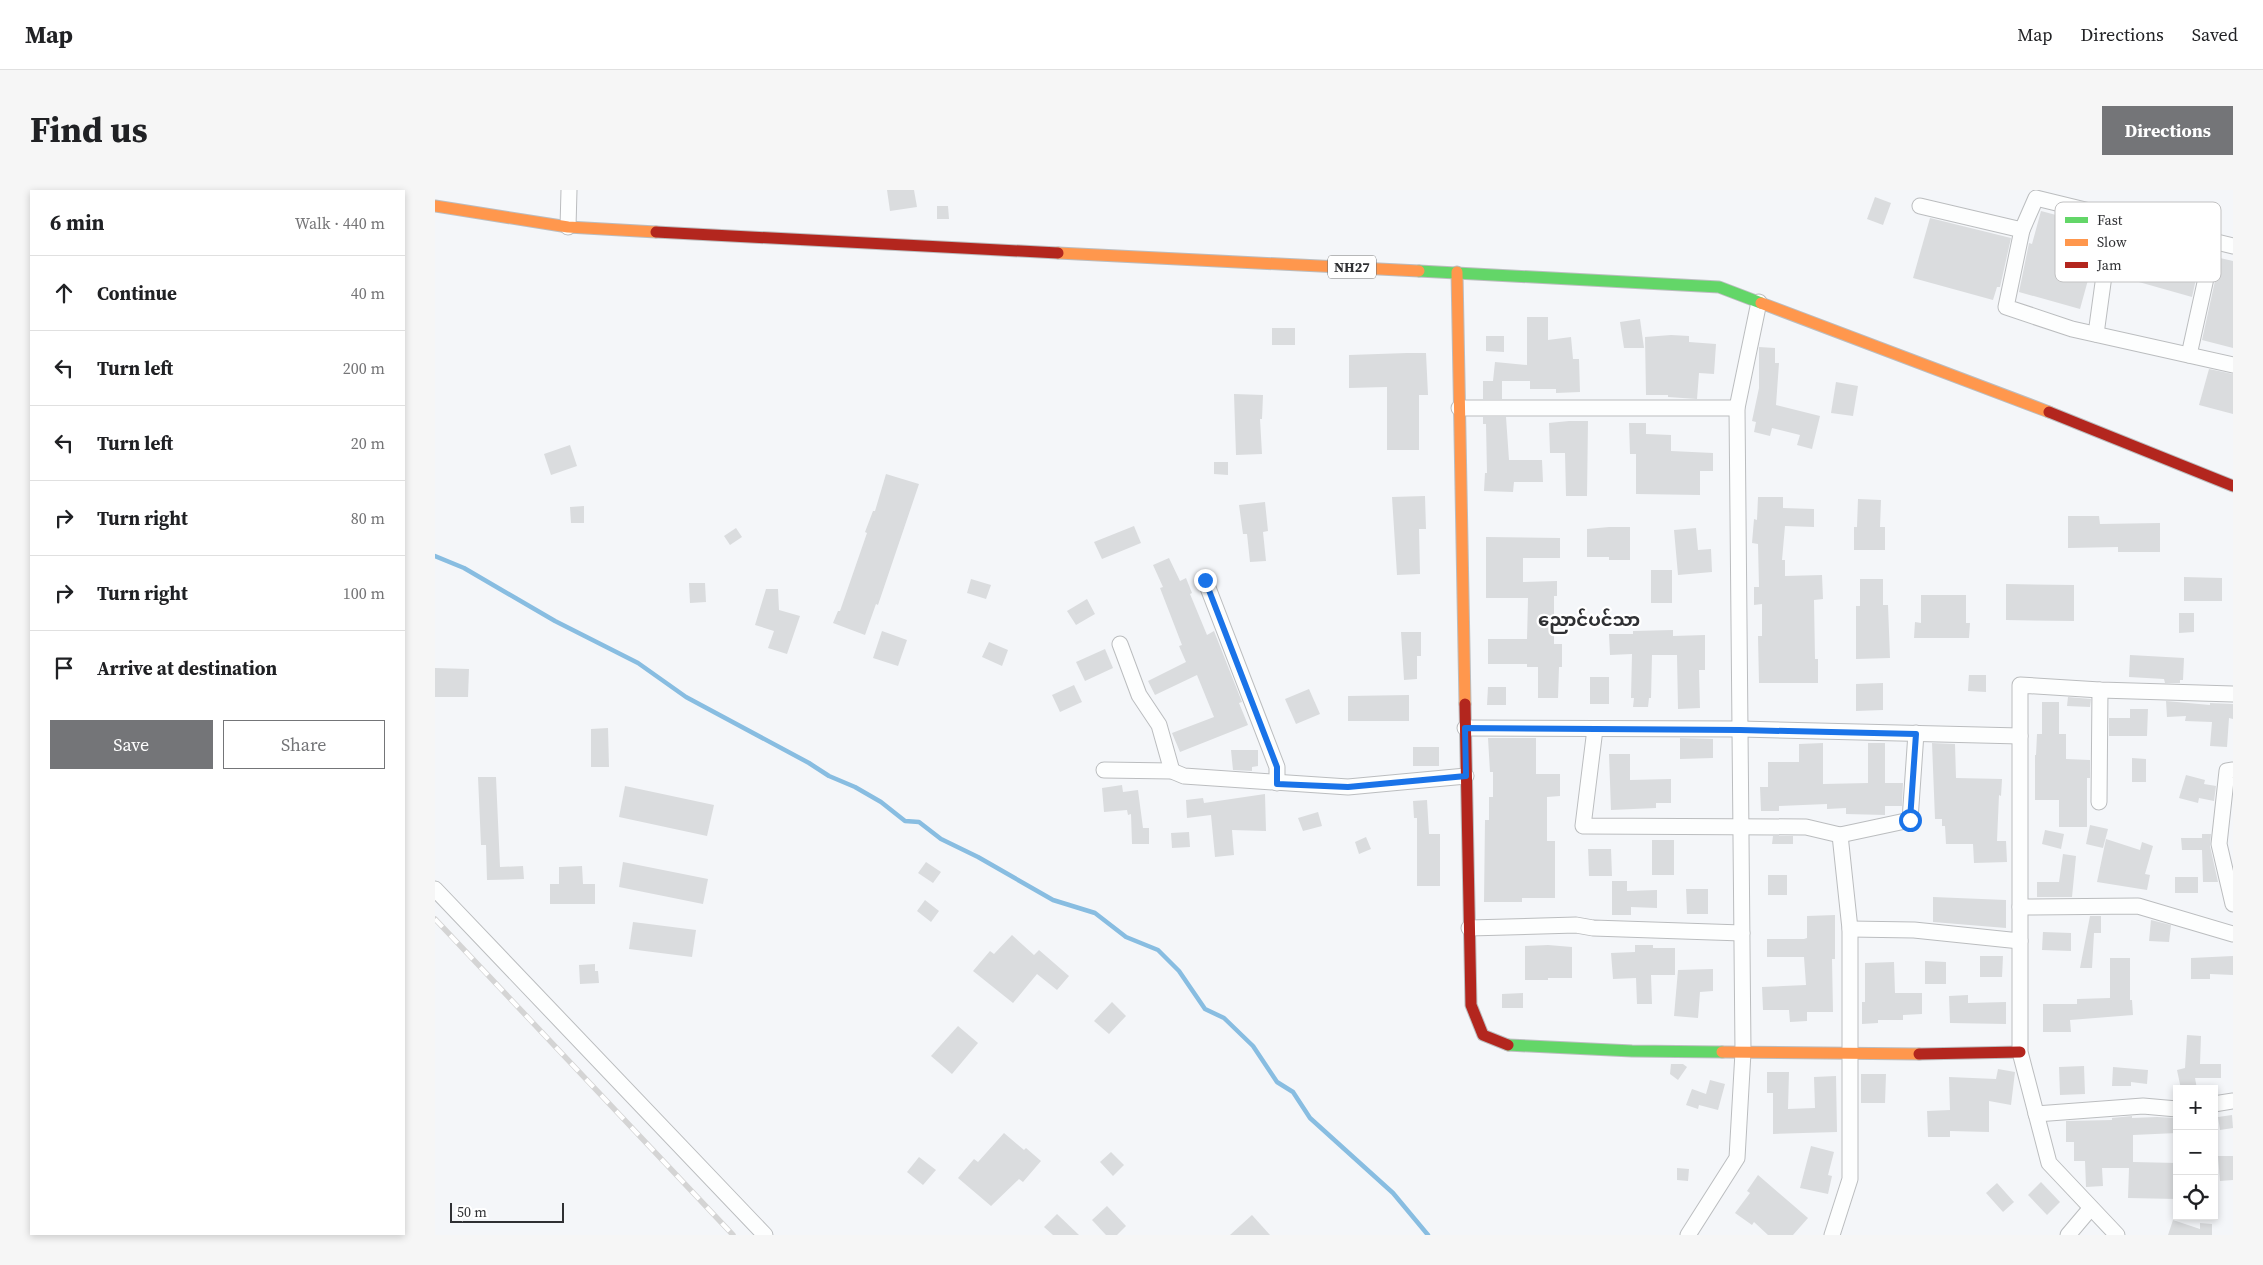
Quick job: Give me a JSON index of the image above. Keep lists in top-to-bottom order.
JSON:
{
  "streets": {
    "main road": ["NH27"]
  },
  "districts": ["ညောင်ပင်သာ"],
  "legend": ["Fast", "Slow", "Jam"],
  "scale_bar": "50 m",
  "page": {
    "header": "Map",
    "nav": ["Map", "Directions", "Saved"],
    "title": "Find us",
    "buttons": [
      "Directions",
      ["Save", "Share"]
    ],
    "heading": ["6 min", "Walk · 440 m"],
    "list": [
      ["Continue", "40 m"],
      ["Turn left", "200 m"],
      ["Turn left", "20 m"],
      ["Turn right", "80 m"],
      ["Turn right", "100 m"],
      "Arrive at destination"
    ],
    "map_buttons": ["+", "−"],
    "scale": "50 m"
  }
}
